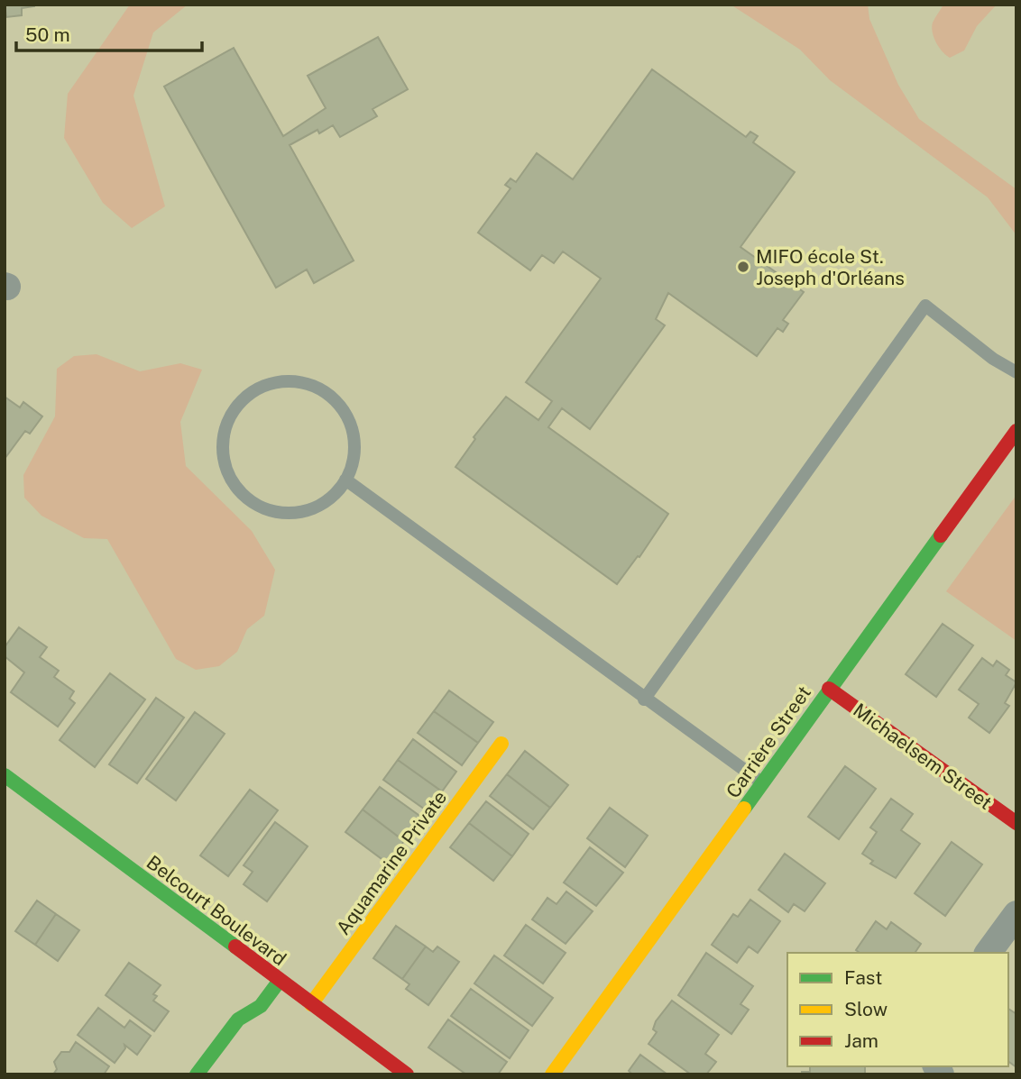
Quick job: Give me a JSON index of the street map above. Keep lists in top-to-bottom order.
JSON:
{
  "streets": {
    "street": [
      "Carrière Street",
      "Michaelsem Street",
      "Aquamarine Private",
      "Belcourt Boulevard"
    ]
  },
  "crossings": [
    ["Carrière Street", "Michaelsem Street"],
    ["Aquamarine Private", "Belcourt Boulevard"]
  ],
  "places": ["MIFO école St. Joseph d'Orléans"],
  "legend": ["Fast", "Slow", "Jam"],
  "scale_bar": "50 m"
}
